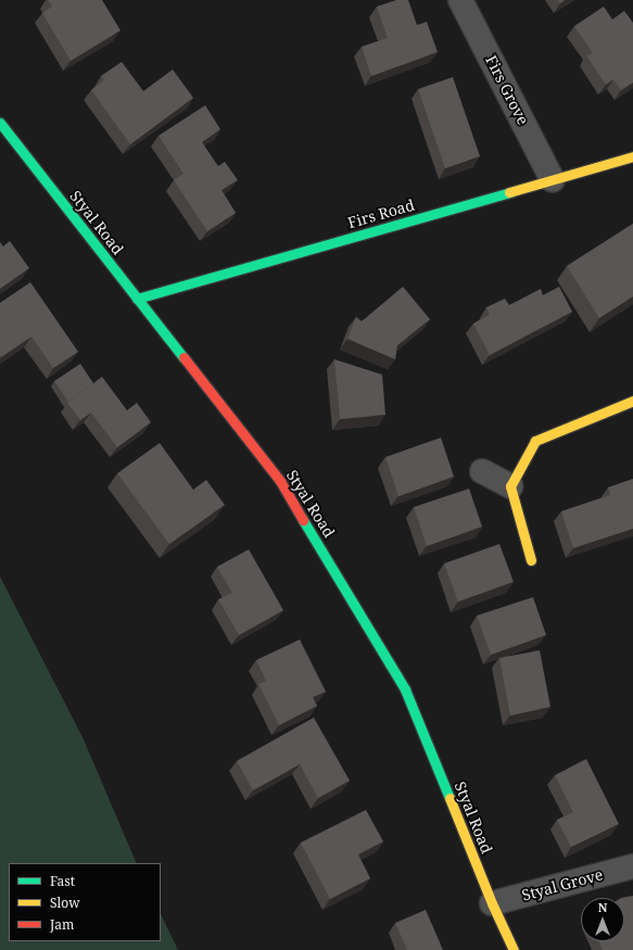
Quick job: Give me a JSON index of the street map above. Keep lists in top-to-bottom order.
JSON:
{
  "streets": {
    "main road": ["Firs Road", "Styal Road"],
    "street": ["Firs Grove", "Styal Grove"]
  },
  "crossings": [
    ["Firs Grove", "Firs Road"],
    ["Firs Road", "Styal Road"],
    ["Styal Road", "Styal Grove"]
  ],
  "legend": ["Fast", "Slow", "Jam"],
  "north": "top"
}
